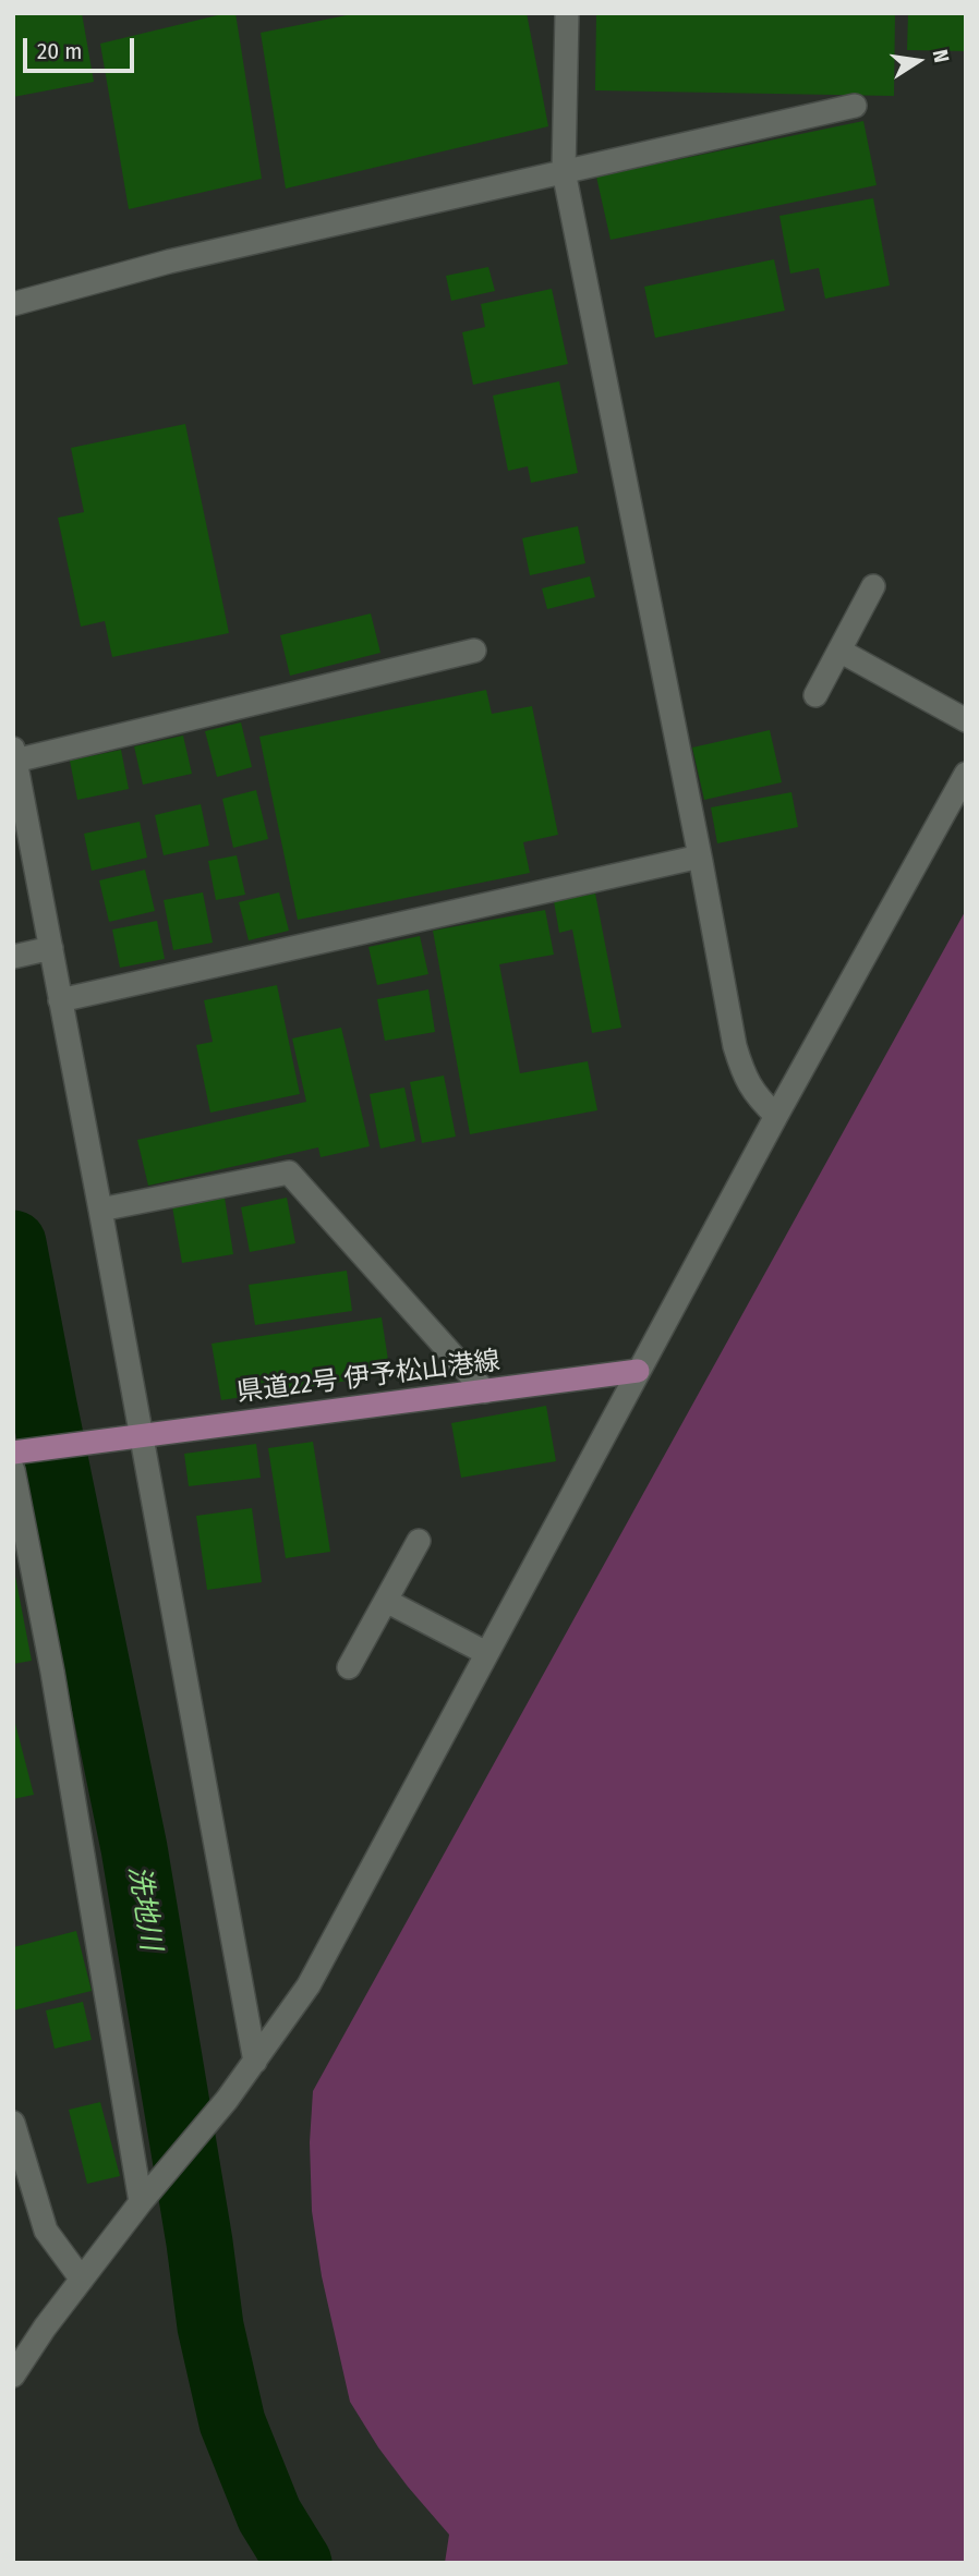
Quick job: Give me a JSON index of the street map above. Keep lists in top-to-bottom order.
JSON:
{
  "streets": {
    "main road": ["県道22号 伊予松山港線"]
  },
  "water": ["洗地川"],
  "scale_bar": "20 m",
  "north": "right"
}
